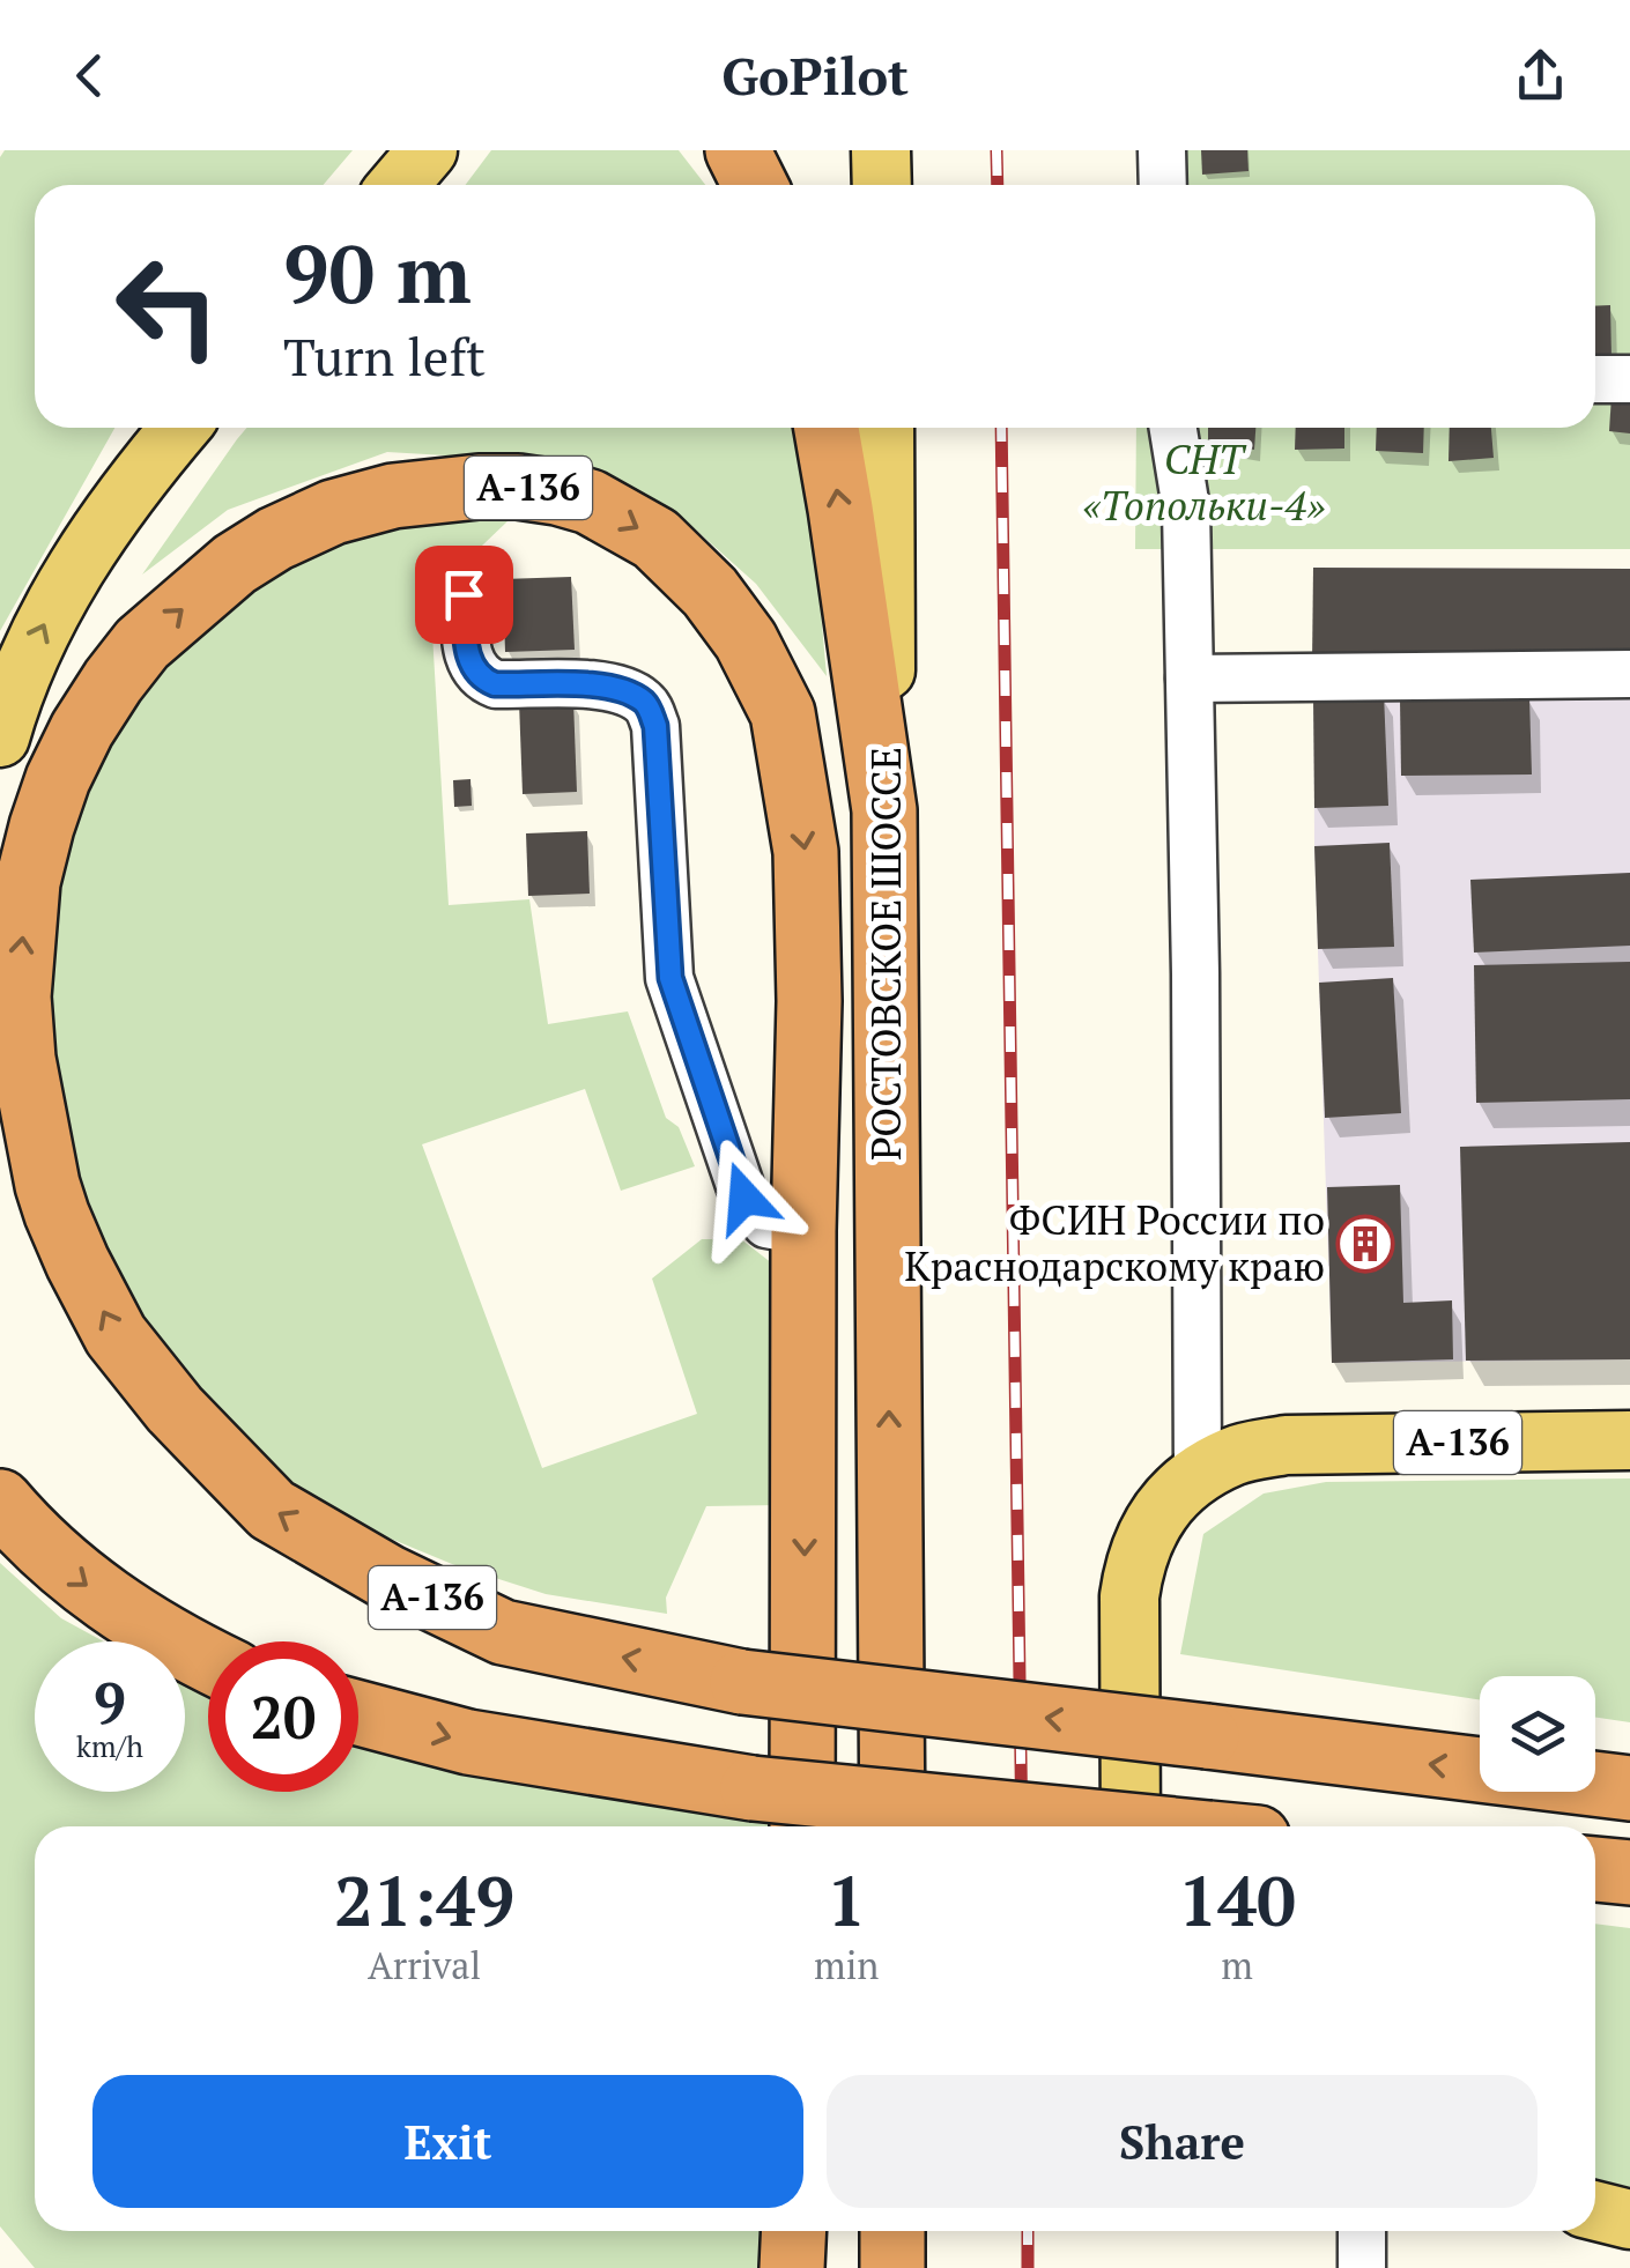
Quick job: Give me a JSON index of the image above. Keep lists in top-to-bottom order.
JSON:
{
  "streets": {
    "highway": ["А-136", "РОСТОВСКОЕ ШОССЕ"]
  },
  "parks": ["СНТ «Топольки-4»"],
  "places": {
    "building": ["ФСИН России по Краснодарскому краю"]
  },
  "page": {
    "header": "GoPilot",
    "turn": ["90 m", "Turn left"],
    "speed": "9 km/h",
    "limit": "20",
    "eta": [
      "21:49",
      "Arrival",
      "1",
      "min",
      "140",
      "m"
    ],
    "buttons": ["Exit", "Share"]
  }
}
